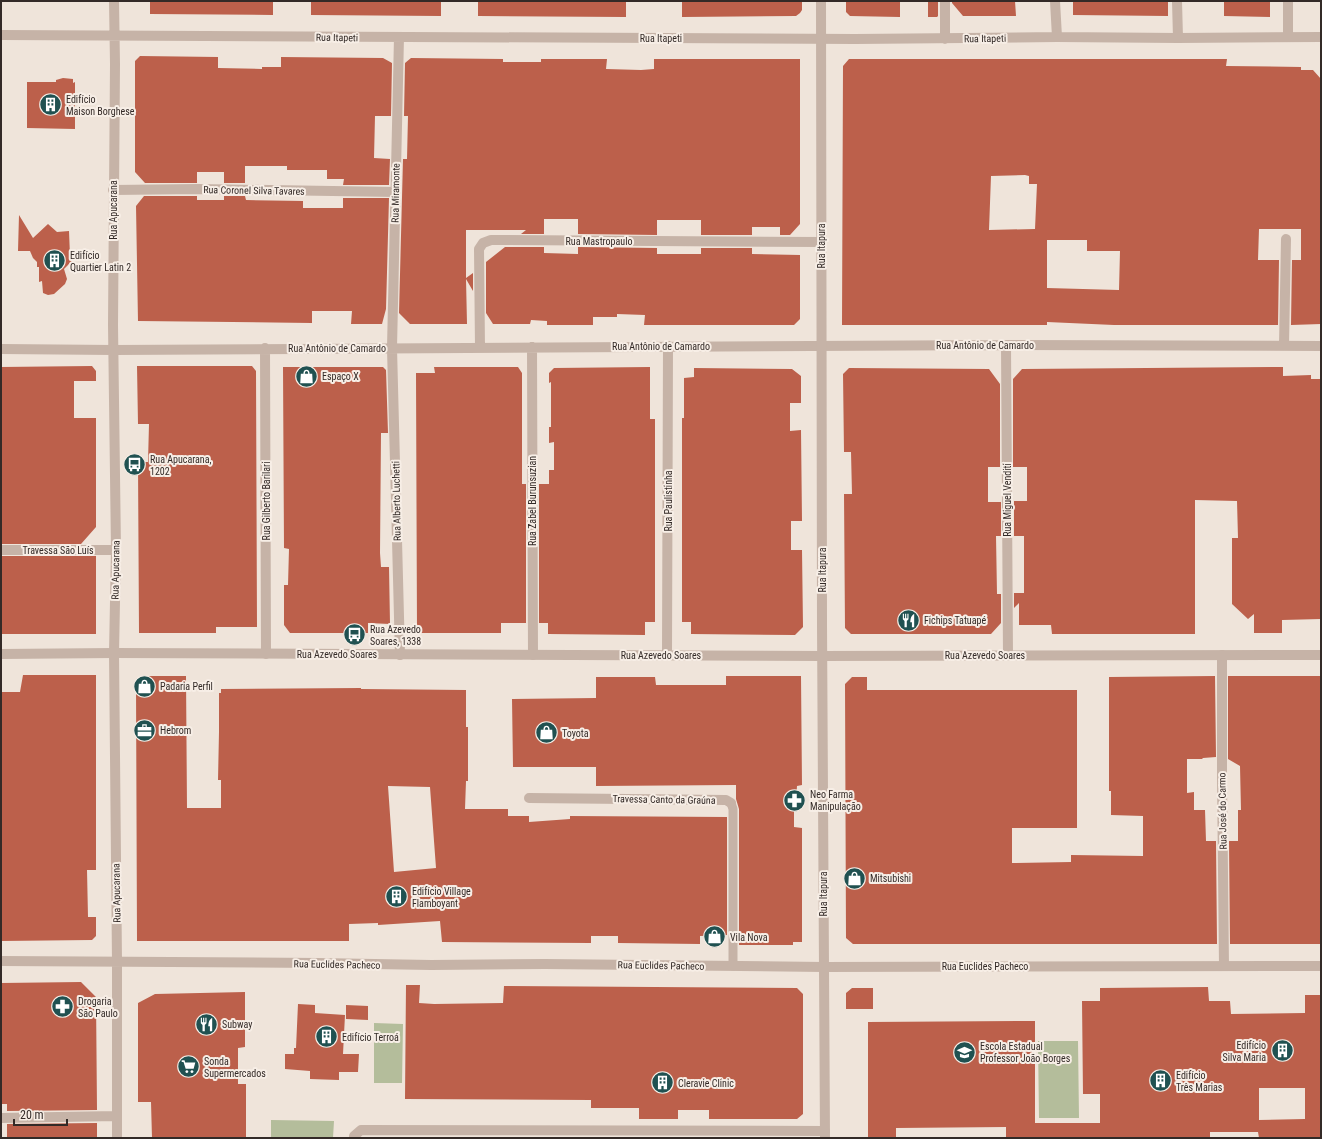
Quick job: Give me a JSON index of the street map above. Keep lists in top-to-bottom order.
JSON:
{
  "streets": {
    "street": [
      "Rua Itapeti",
      "Rua Coronel Silva Tavares",
      "Rua Miramonte",
      "Rua Apucarana",
      "Rua Mastropaulo",
      "Rua Itapura",
      "Rua Antônio de Camardo",
      "Rua Miguel Venditi",
      "Rua Gilberto Barilari",
      "Rua Alberto Luchetti",
      "Rua Zabel Burunsuzian",
      "Rua Paulistinha",
      "Travessa São Luís",
      "Rua Azevedo Soares",
      "Travessa Canto da Graúna",
      "Rua José do Carmo",
      "Rua Euclides Pacheco"
    ]
  },
  "crossings": [
    ["Rua Itapeti", "Rua Miramonte"],
    ["Rua Itapeti", "Rua Apucarana"],
    ["Rua Itapeti", "Rua Itapura"],
    ["Rua Coronel Silva Tavares", "Rua Miramonte"],
    ["Rua Coronel Silva Tavares", "Rua Apucarana"],
    ["Rua Miramonte", "Rua Antônio de Camardo"],
    ["Rua Miramonte", "Rua Alberto Luchetti"],
    ["Rua Apucarana", "Rua Antônio de Camardo"],
    ["Rua Apucarana", "Travessa São Luís"],
    ["Rua Apucarana", "Rua Azevedo Soares"],
    ["Rua Apucarana", "Rua Euclides Pacheco"],
    ["Rua Mastropaulo", "Rua Itapura"],
    ["Rua Mastropaulo", "Rua Antônio de Camardo"],
    ["Rua Itapura", "Rua Antônio de Camardo"],
    ["Rua Itapura", "Rua Azevedo Soares"],
    ["Rua Itapura", "Rua Euclides Pacheco"],
    ["Rua Antônio de Camardo", "Rua Miguel Venditi"],
    ["Rua Antônio de Camardo", "Rua Gilberto Barilari"],
    ["Rua Antônio de Camardo", "Rua Alberto Luchetti"],
    ["Rua Antônio de Camardo", "Rua Zabel Burunsuzian"],
    ["Rua Antônio de Camardo", "Rua Paulistinha"],
    ["Rua Miguel Venditi", "Rua Azevedo Soares"],
    ["Rua Gilberto Barilari", "Rua Azevedo Soares"],
    ["Rua Alberto Luchetti", "Rua Azevedo Soares"],
    ["Rua Zabel Burunsuzian", "Rua Azevedo Soares"],
    ["Rua Paulistinha", "Rua Azevedo Soares"],
    ["Rua Azevedo Soares", "Rua José do Carmo"],
    ["Travessa Canto da Graúna", "Rua Euclides Pacheco"],
    ["Rua José do Carmo", "Rua Euclides Pacheco"]
  ],
  "places": {
    "building": [
      "Edifício Maison Borghese",
      "Edifício Quartier Latin 2",
      "Edifício Village Flamboyant",
      "Edifício Terroá",
      "Edifício Silva Maria",
      "Edifício Três Marias",
      "Cleravie Clinic"
    ],
    "shop": [
      "Espaço X",
      "Padaria Perfil",
      "Toyota",
      "Mitsubishi",
      "Vila Nova"
    ],
    "bus stop": ["Rua Apucarana, 1202", "Rua Azevedo Soares, 1338"],
    "restaurant": ["Fichips Tatuapé", "Subway"],
    "office": ["Hebrom"],
    "pharmacy": ["Neo Farma Manipulação", "Drogaria São Paulo"],
    "school or university": ["Escola Estadual Professor João Borges"],
    "supermarket": ["Sonda Supermercados"]
  },
  "scale_bar": "20 m"
}
